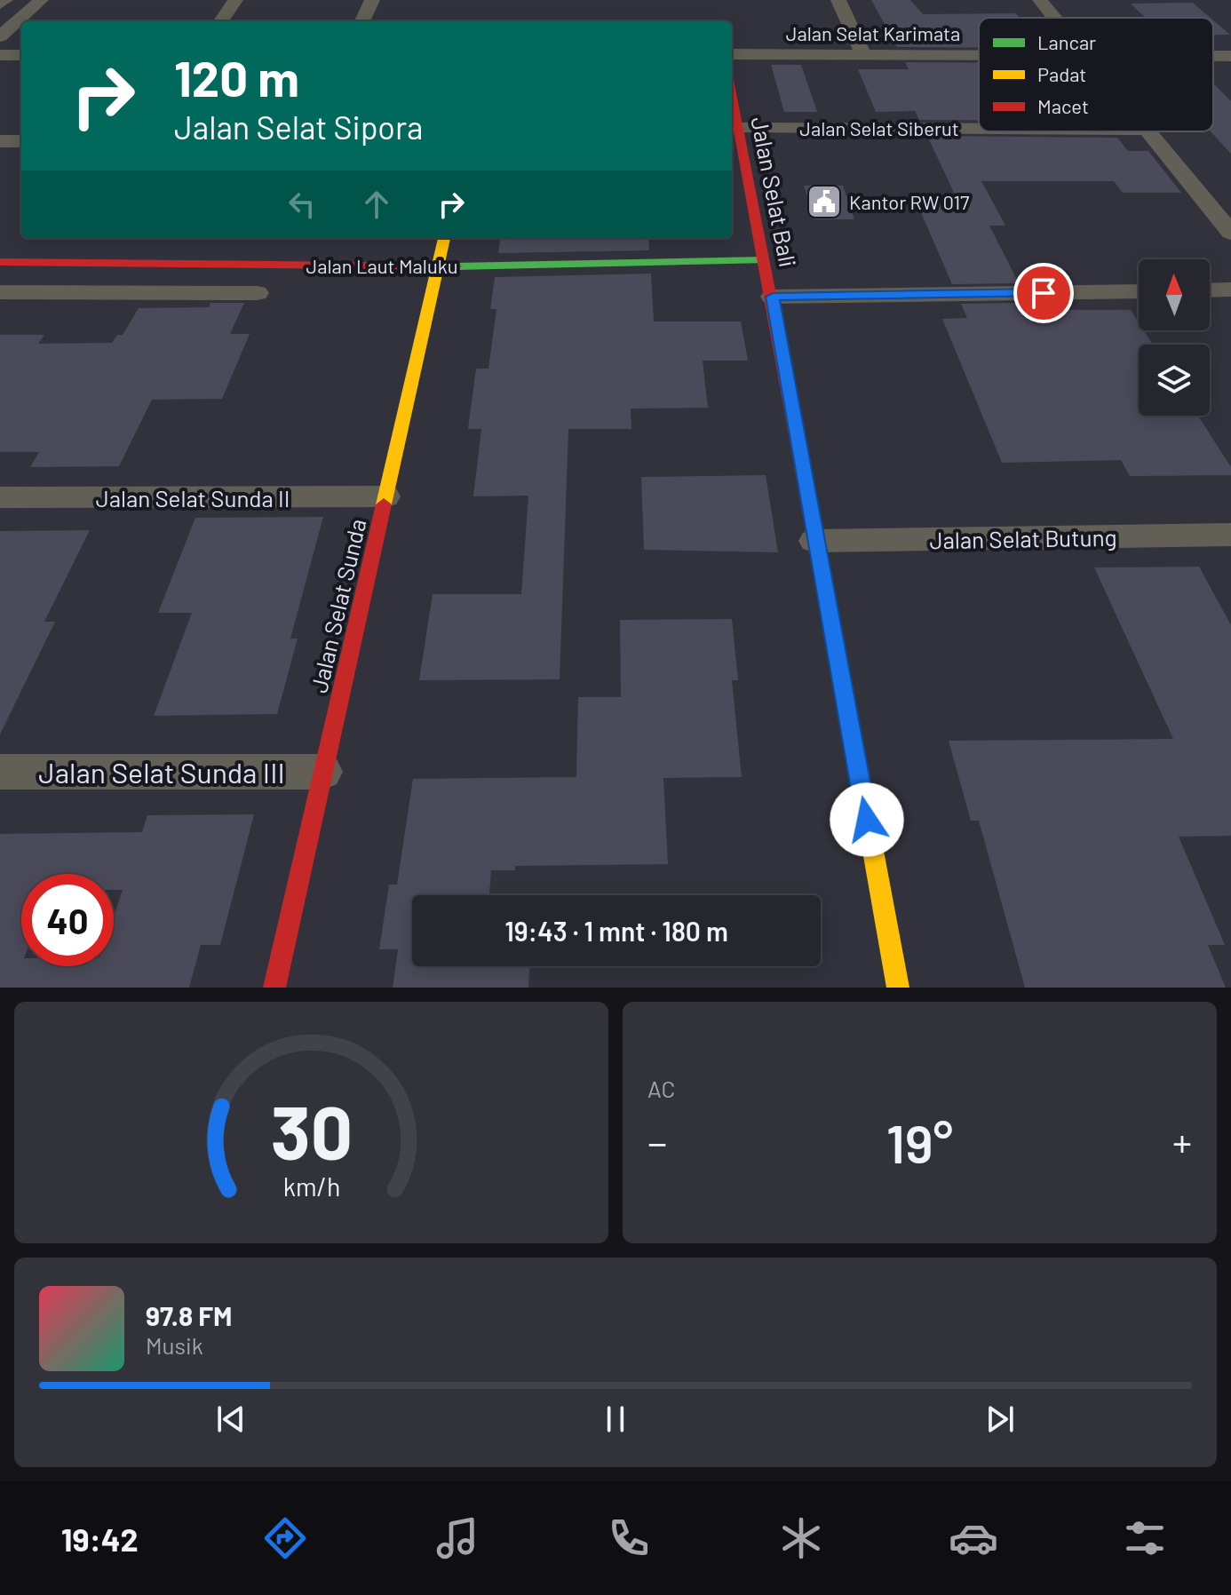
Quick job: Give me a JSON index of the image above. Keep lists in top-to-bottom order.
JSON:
{
  "streets": {
    "street": [
      "Jalan Selat Karimata",
      "Jalan Selat Siberut",
      "Jalan Selat Bali",
      "Jalan Laut Maluku",
      "Jalan Selat Sunda II",
      "Jalan Selat Butung",
      "Jalan Selat Sunda",
      "Jalan Selat Sunda III"
    ]
  },
  "crossings": [
    ["Jalan Selat Siberut", "Jalan Selat Bali"],
    ["Jalan Selat Bali", "Jalan Laut Maluku"],
    ["Jalan Selat Bali", "Jalan Selat Butung"],
    ["Jalan Laut Maluku", "Jalan Selat Sunda"],
    ["Jalan Selat Sunda II", "Jalan Selat Sunda"],
    ["Jalan Selat Sunda", "Jalan Selat Sunda III"]
  ],
  "places": {
    "public building": ["Kantor RW 017"]
  },
  "legend": ["Lancar", "Padat", "Macet"],
  "north": "top",
  "page": {
    "turn": ["120 m", "Jalan Selat Sipora"],
    "limit": "40",
    "trip": "19:43 · 1 mnt · 180 m",
    "tile": "AC",
    "heat": ["−", "19°", "+"],
    "song": ["97.8 FM", "Musik"],
    "tabs": "19:42",
    "gauge": ["30", "km/h"]
  }
}
